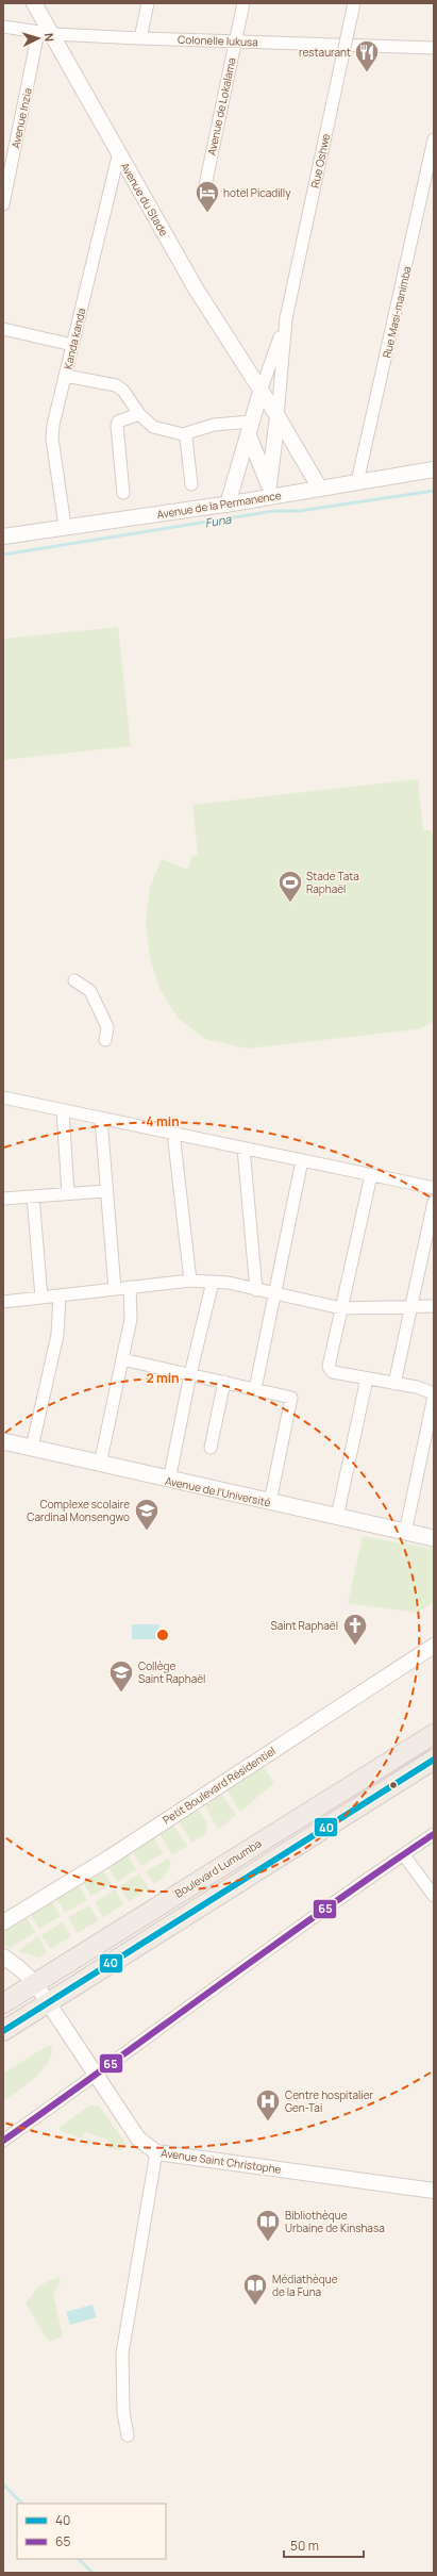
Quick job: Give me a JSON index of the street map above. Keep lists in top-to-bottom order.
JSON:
{
  "streets": {
    "highway": ["Boulevard Lumumba"],
    "main road": ["Avenue de l’Université"],
    "street": [
      "Colonelle lukusa",
      "Avenue de Lokalama",
      "Avenue Inzia",
      "Rue Oshwe",
      "Avenue du Stade",
      "Rue Masi-manimba",
      "Kanda kanda",
      "Avenue de la Permanence",
      "Petit Boulevard Résidentiel",
      "Avenue Saint Christophe"
    ]
  },
  "crossings": [
    ["Colonelle lukusa", "Avenue de Lokalama"],
    ["Colonelle lukusa", "Avenue Inzia"],
    ["Colonelle lukusa", "Rue Oshwe"],
    ["Colonelle lukusa", "Avenue du Stade"],
    ["Avenue Inzia", "Avenue du Stade"],
    ["Avenue du Stade", "Kanda kanda"],
    ["Avenue du Stade", "Avenue de la Permanence"],
    ["Rue Masi-manimba", "Avenue de la Permanence"],
    ["Kanda kanda", "Avenue de la Permanence"],
    ["Boulevard Lumumba", "Avenue Saint Christophe"]
  ],
  "water": ["Funa"],
  "places": {
    "restaurant": ["restaurant"],
    "hotel": ["hotel Picadilly"],
    "sports": ["Stade Tata Raphaël"],
    "school or university": ["Complexe scolaire Cardinal Monsengwo", "Collège Saint Raphaël"],
    "church": ["Saint Raphaël"],
    "hospital": ["Centre hospitalier Gen-Tai"],
    "library": ["Bibliothèque Urbaine de Kinshasa", "Médiathèque de la Funa"]
  },
  "lines": ["transit line 40", "transit line 65"],
  "legend": ["40", "65"],
  "scale_bar": "50 m",
  "north": "right",
  "rings": ["4 min", "2 min"]
}
